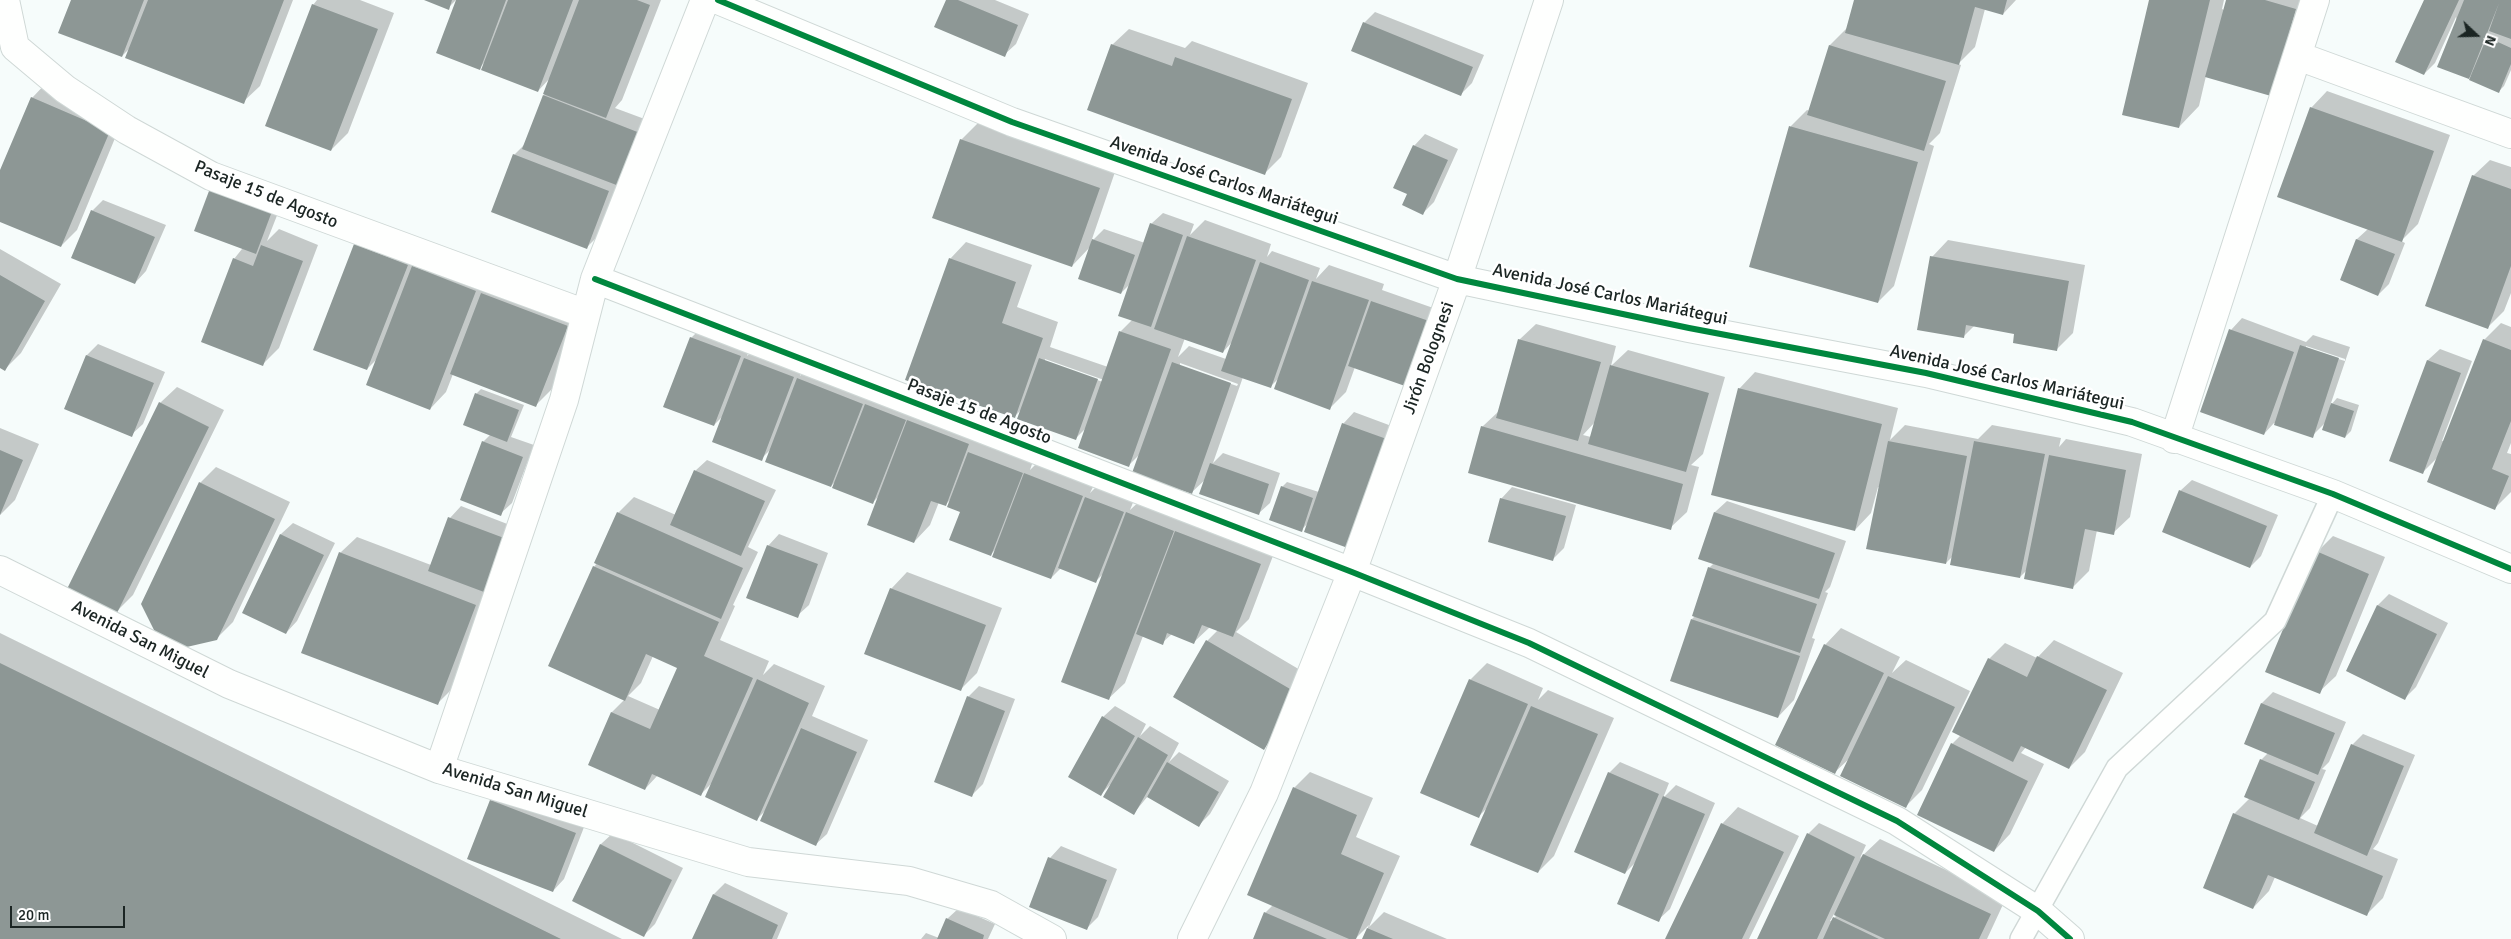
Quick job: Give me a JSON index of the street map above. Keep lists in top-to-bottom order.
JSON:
{
  "streets": {
    "street": [
      "Avenida José Carlos Mariátegui",
      "Pasaje 15 de Agosto",
      "Jirón Bolognesi",
      "Avenida San Miguel"
    ]
  },
  "crossings": [
    ["Avenida José Carlos Mariátegui", "Jirón Bolognesi"],
    ["Pasaje 15 de Agosto", "Jirón Bolognesi"]
  ],
  "scale_bar": "20 m",
  "north": "right"
}
